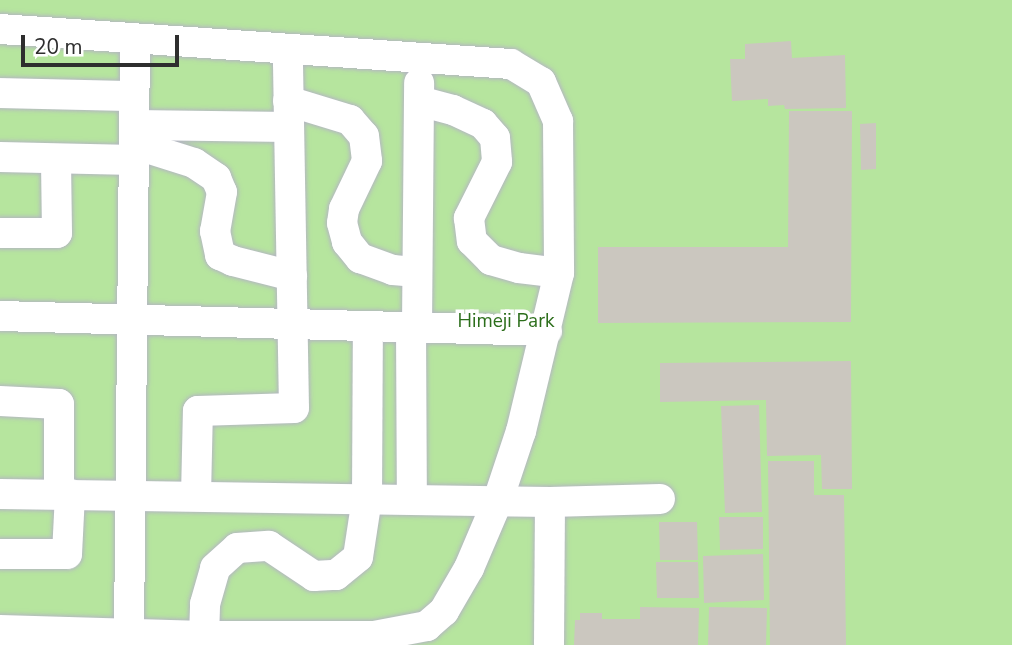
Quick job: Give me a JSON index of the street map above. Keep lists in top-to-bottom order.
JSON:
{
  "parks": ["Himeji Park"],
  "scale_bar": "20 m"
}
